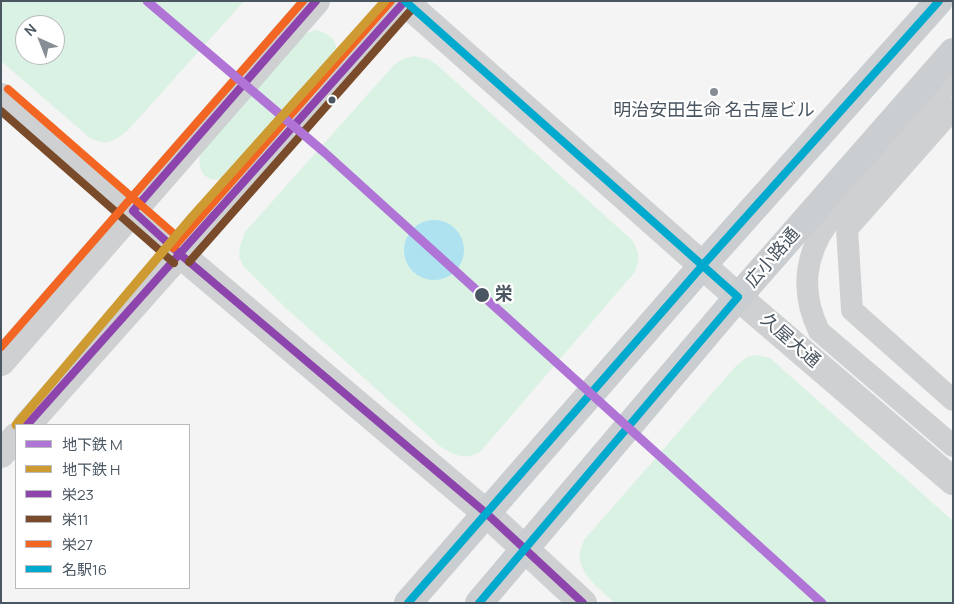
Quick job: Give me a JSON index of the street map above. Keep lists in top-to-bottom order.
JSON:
{
  "streets": {
    "main road": ["広小路通"],
    "street": ["久屋大通"]
  },
  "crossings": [
    ["広小路通", "久屋大通"]
  ],
  "places": ["明治安田生命 名古屋ビル", "栄"],
  "lines": [
    "metro line M",
    "metro line H",
    "transit line 栄23",
    "transit line 栄27",
    "transit line 名駅16",
    "transit line 栄11"
  ],
  "legend": [
    "地下鉄 M",
    "地下鉄 H",
    "栄23",
    "栄11",
    "栄27",
    "名駅16"
  ],
  "north": "top left"
}
